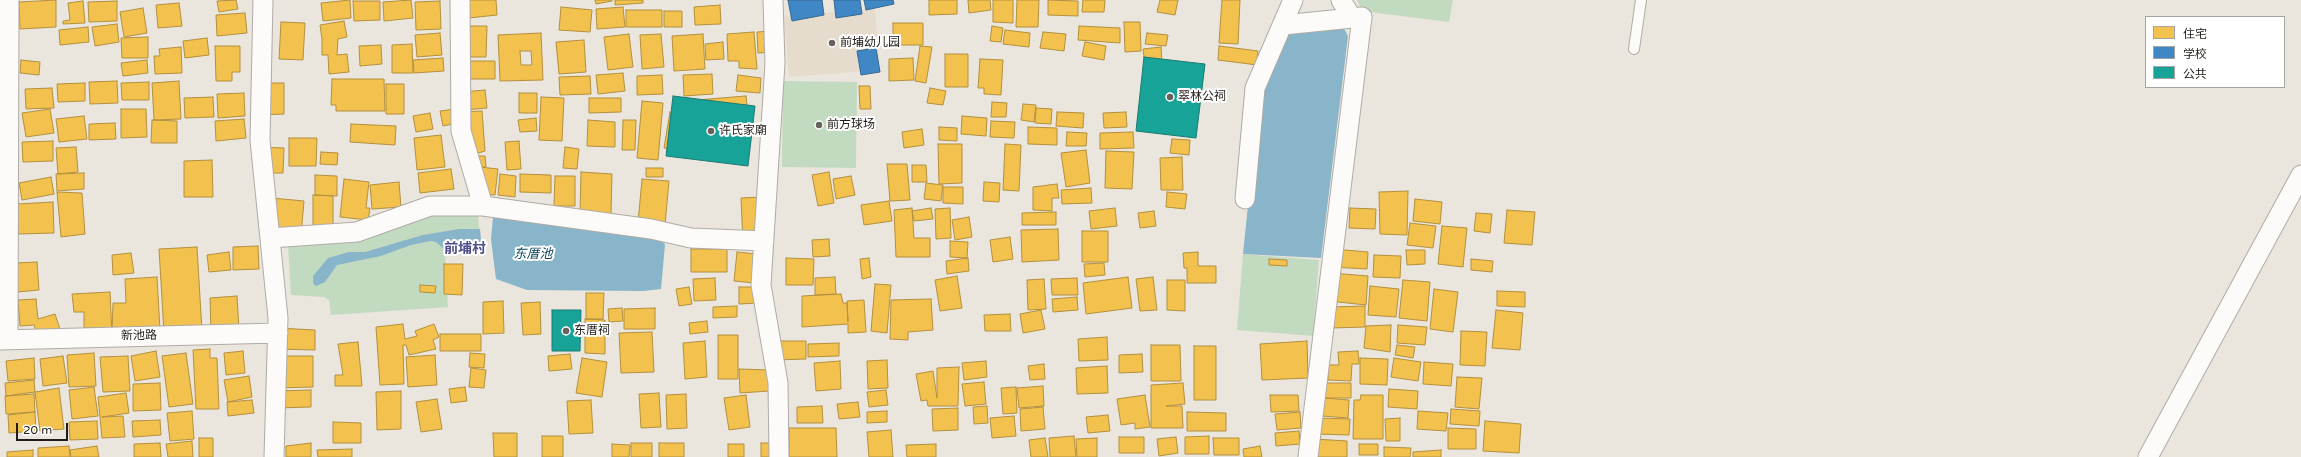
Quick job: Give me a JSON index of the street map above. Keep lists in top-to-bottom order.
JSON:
{
  "streets": {
    "street": ["新池路"]
  },
  "districts": ["前埔村"],
  "water": ["东厝池"],
  "places": [
    "前埔幼儿园",
    "翠林公祠",
    "前方球场",
    "许氏家廟",
    "东厝祠"
  ],
  "legend": ["住宅", "学校", "公共"],
  "scale_bar": "20 m"
}
